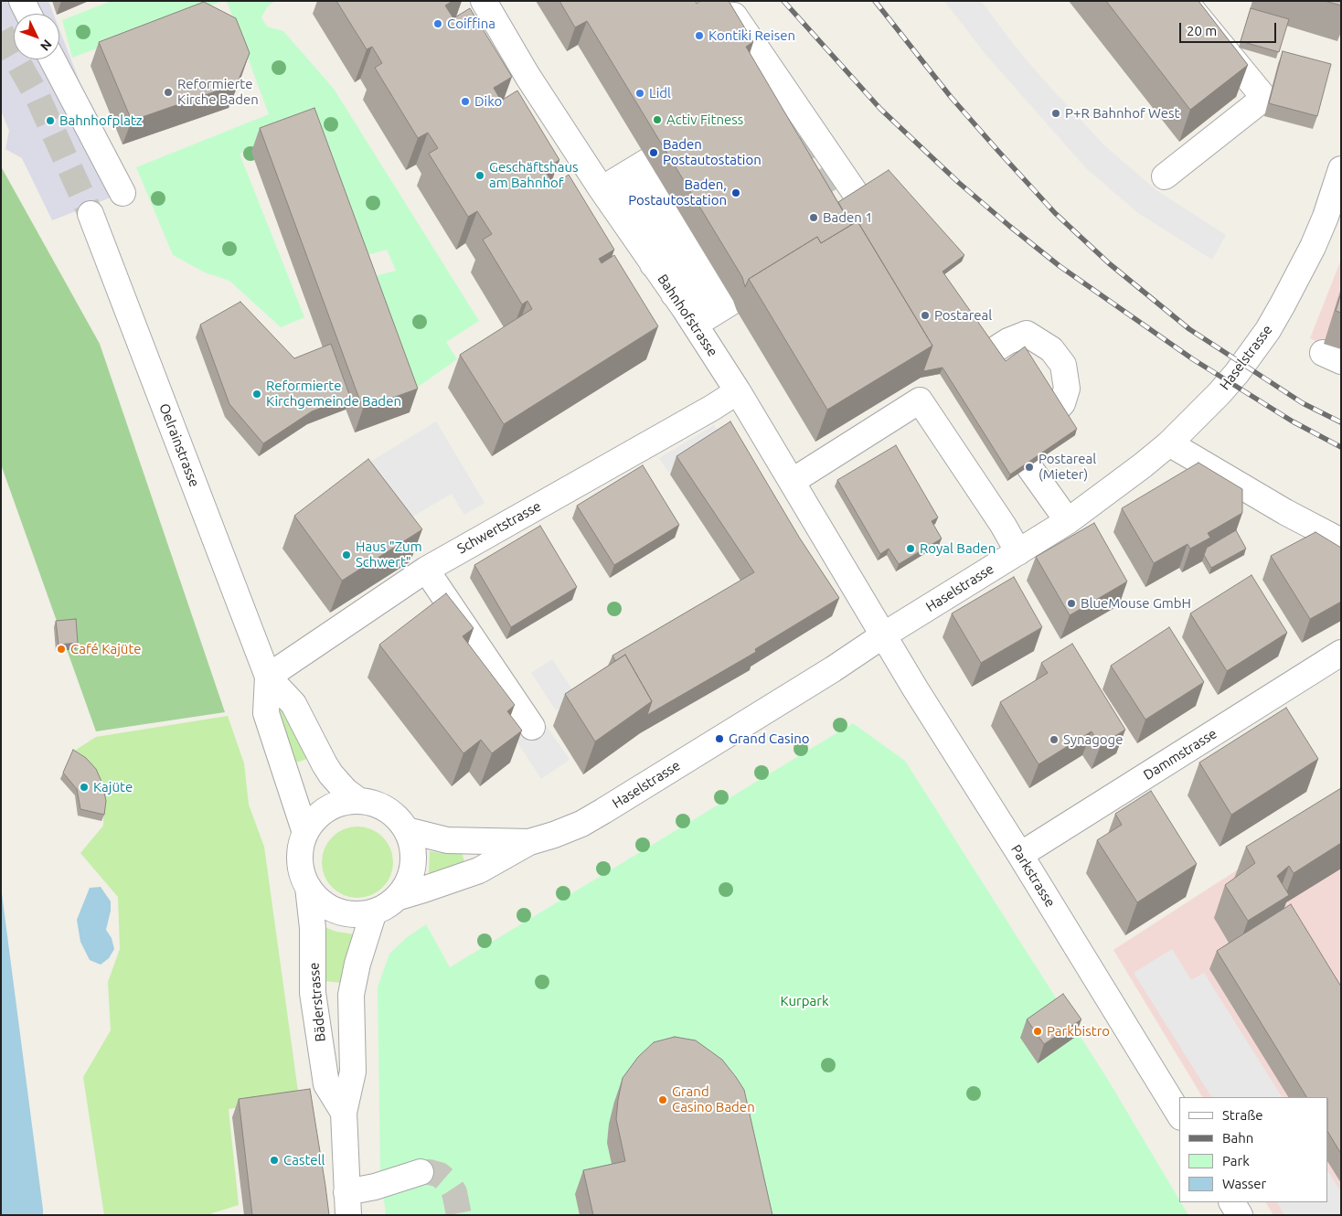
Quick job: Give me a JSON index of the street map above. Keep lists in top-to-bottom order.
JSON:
{
  "streets": {
    "street": [
      "Bahnhofstrasse",
      "Haselstrasse",
      "Oelrainstrasse",
      "Schwertstrasse",
      "Dammstrasse",
      "Parkstrasse",
      "Bäderstrasse"
    ]
  },
  "crossings": [
    ["Bahnhofstrasse", "Haselstrasse"],
    ["Bahnhofstrasse", "Schwertstrasse"],
    ["Bahnhofstrasse", "Parkstrasse"],
    ["Haselstrasse", "Oelrainstrasse"],
    ["Haselstrasse", "Parkstrasse"],
    ["Haselstrasse", "Bäderstrasse"],
    ["Oelrainstrasse", "Schwertstrasse"],
    ["Oelrainstrasse", "Bäderstrasse"],
    ["Dammstrasse", "Parkstrasse"]
  ],
  "parks": ["Kurpark"],
  "places": [
    "Coiffina",
    "Kontiki Reisen",
    "Reformierte Kirche Baden",
    "Lidl",
    "Diko",
    "P+R Bahnhof West",
    "Activ Fitness",
    "Bahnhofplatz",
    "Baden Postautostation",
    "Geschäftshaus am Bahnhof",
    "Baden, Postautostation",
    "Baden 1",
    "Postareal",
    "Reformierte Kirchgemeinde Baden",
    "Postareal (Mieter)",
    "Royal Baden",
    "Haus \"Zum Schwert\"",
    "BlueMouse GmbH",
    "Café Kajüte",
    "Grand Casino",
    "Synagoge",
    "Kajüte",
    "Parkbistro",
    "Grand Casino Baden",
    "Castell"
  ],
  "legend": [
    "Straße",
    "Bahn",
    "Park",
    "Wasser"
  ],
  "scale_bar": "20 m",
  "north": "bottom right"
}
